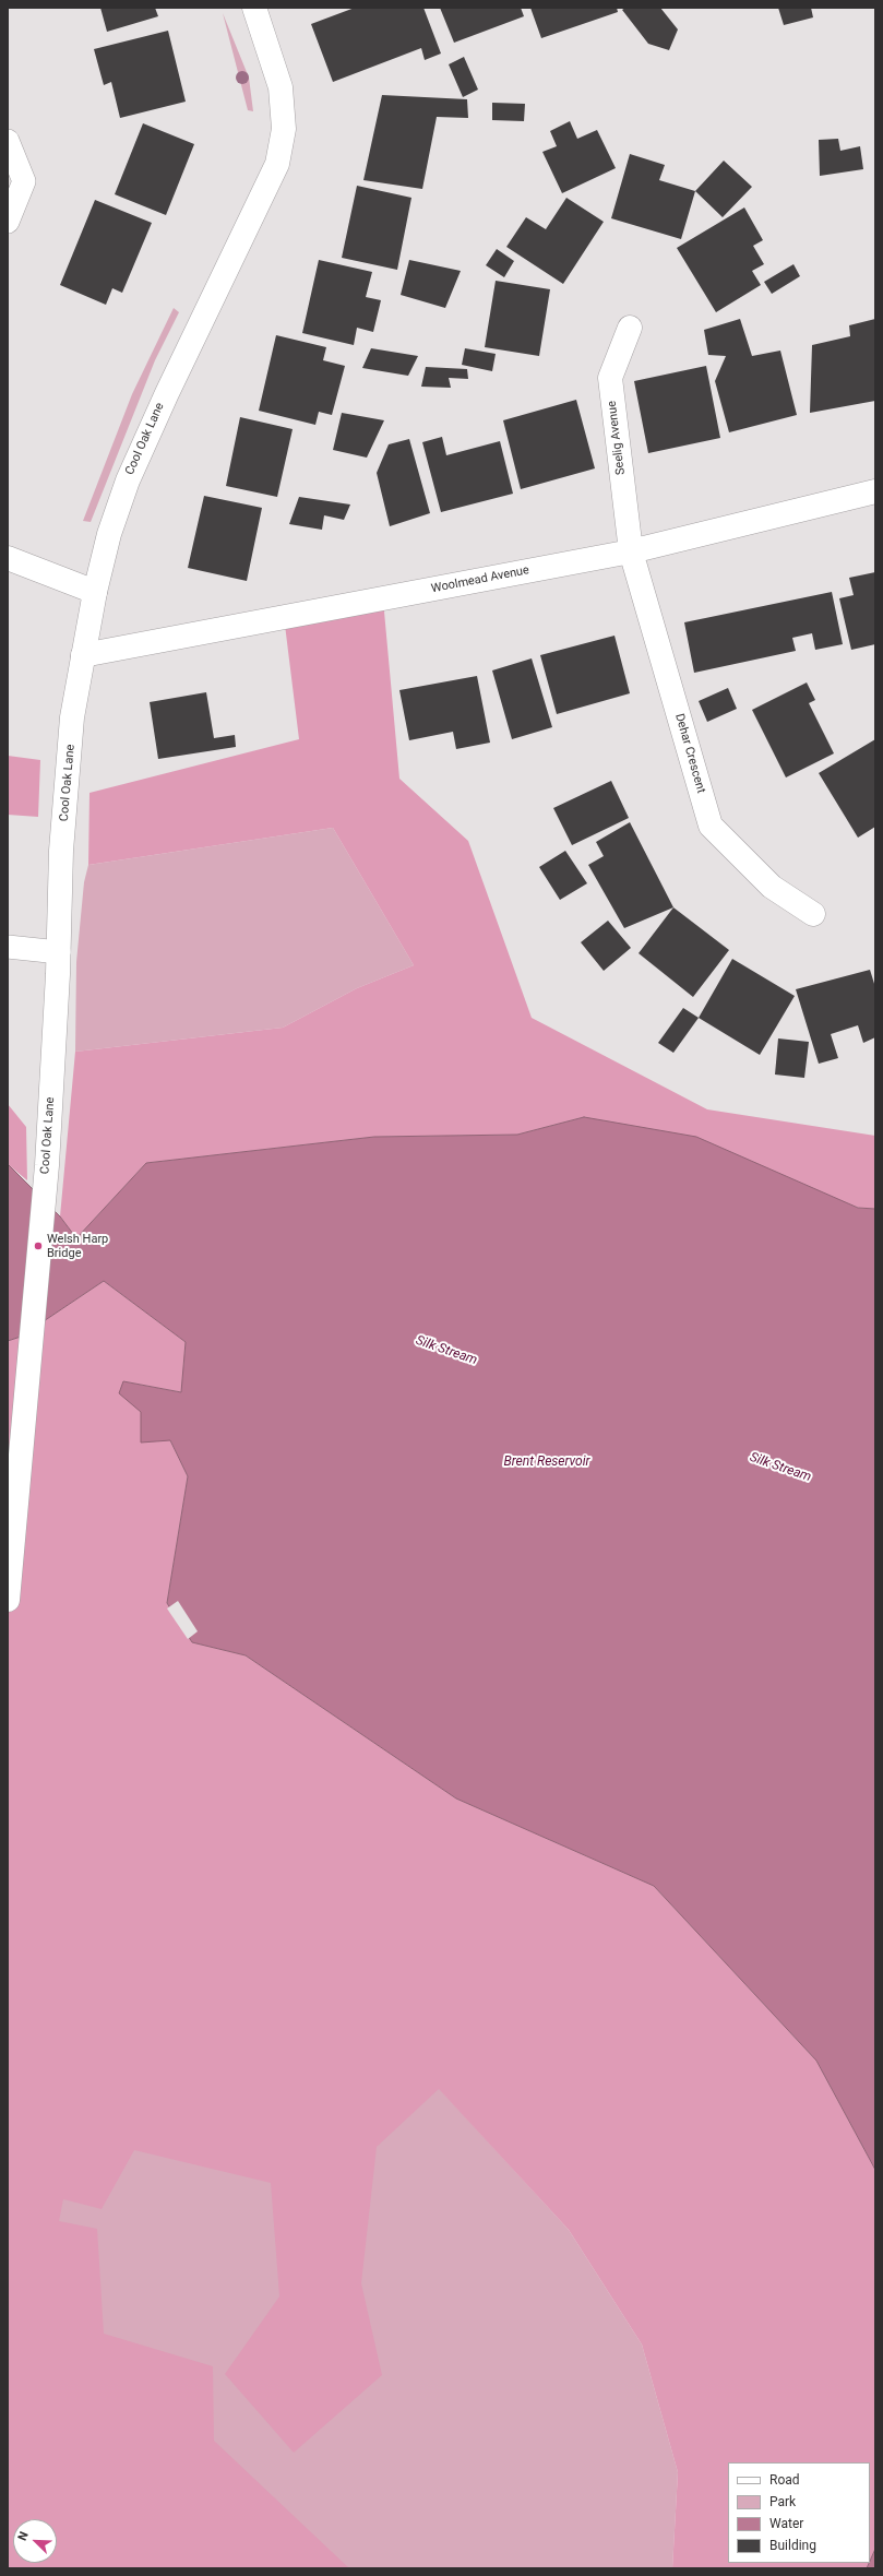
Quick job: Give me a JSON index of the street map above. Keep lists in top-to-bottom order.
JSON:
{
  "streets": {
    "street": [
      "Seelig Avenue",
      "Cool Oak Lane",
      "Woolmead Avenue",
      "Dehar Crescent"
    ]
  },
  "crossings": [
    ["Seelig Avenue", "Woolmead Avenue"],
    ["Seelig Avenue", "Dehar Crescent"],
    ["Cool Oak Lane", "Woolmead Avenue"],
    ["Woolmead Avenue", "Dehar Crescent"]
  ],
  "water": ["Silk Stream", "Brent Reservoir"],
  "places": ["Welsh Harp Bridge"],
  "legend": [
    "Road",
    "Park",
    "Water",
    "Building"
  ],
  "north": "top left"
}
